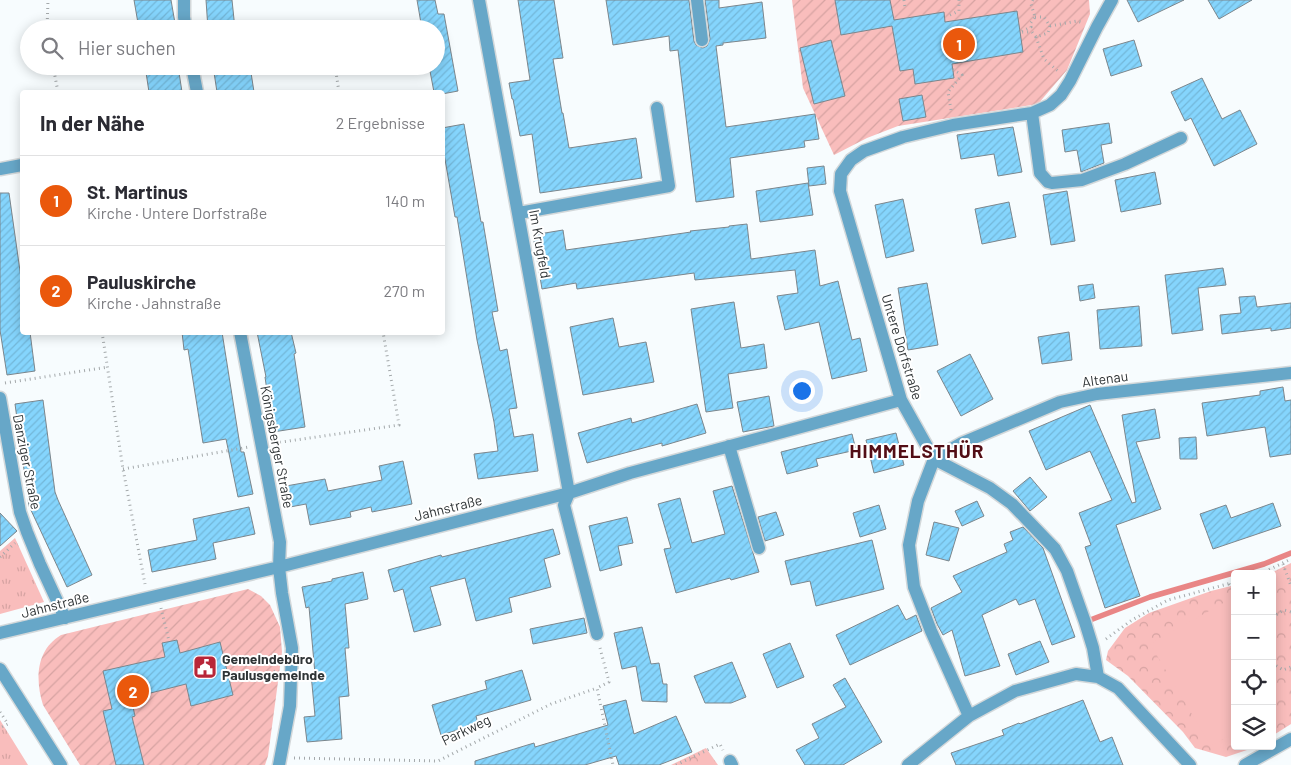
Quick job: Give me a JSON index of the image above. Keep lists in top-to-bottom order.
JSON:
{
  "streets": {
    "street": [
      "Im Krugfeld",
      "Untere Dorfstraße",
      "Altenau",
      "Königsberger Straße",
      "Danziger Straße",
      "Jahnstraße"
    ],
    "path": ["Parkweg"]
  },
  "crossings": [
    ["Im Krugfeld", "Jahnstraße"],
    ["Untere Dorfstraße", "Altenau"],
    ["Untere Dorfstraße", "Jahnstraße"],
    ["Königsberger Straße", "Jahnstraße"],
    ["Königsberger Straße", "Parkweg"],
    ["Danziger Straße", "Jahnstraße"]
  ],
  "districts": ["HIMMELSTHÜR"],
  "places": {
    "public building": ["Gemeindebüro Paulusgemeinde"]
  },
  "page": {
    "search": "Hier suchen",
    "pins": ["1", "2"],
    "heading": ["In der Nähe", "2 Ergebnisse"],
    "list": [
      {
        "mark": "1",
        "name": "St. Martinus",
        "note": "Kirche · Untere Dorfstraße",
        "value": "140 m"
      },
      {
        "mark": "2",
        "name": "Pauluskirche",
        "note": "Kirche · Jahnstraße",
        "value": "270 m"
      }
    ],
    "map_buttons": ["+", "−"]
  }
}
